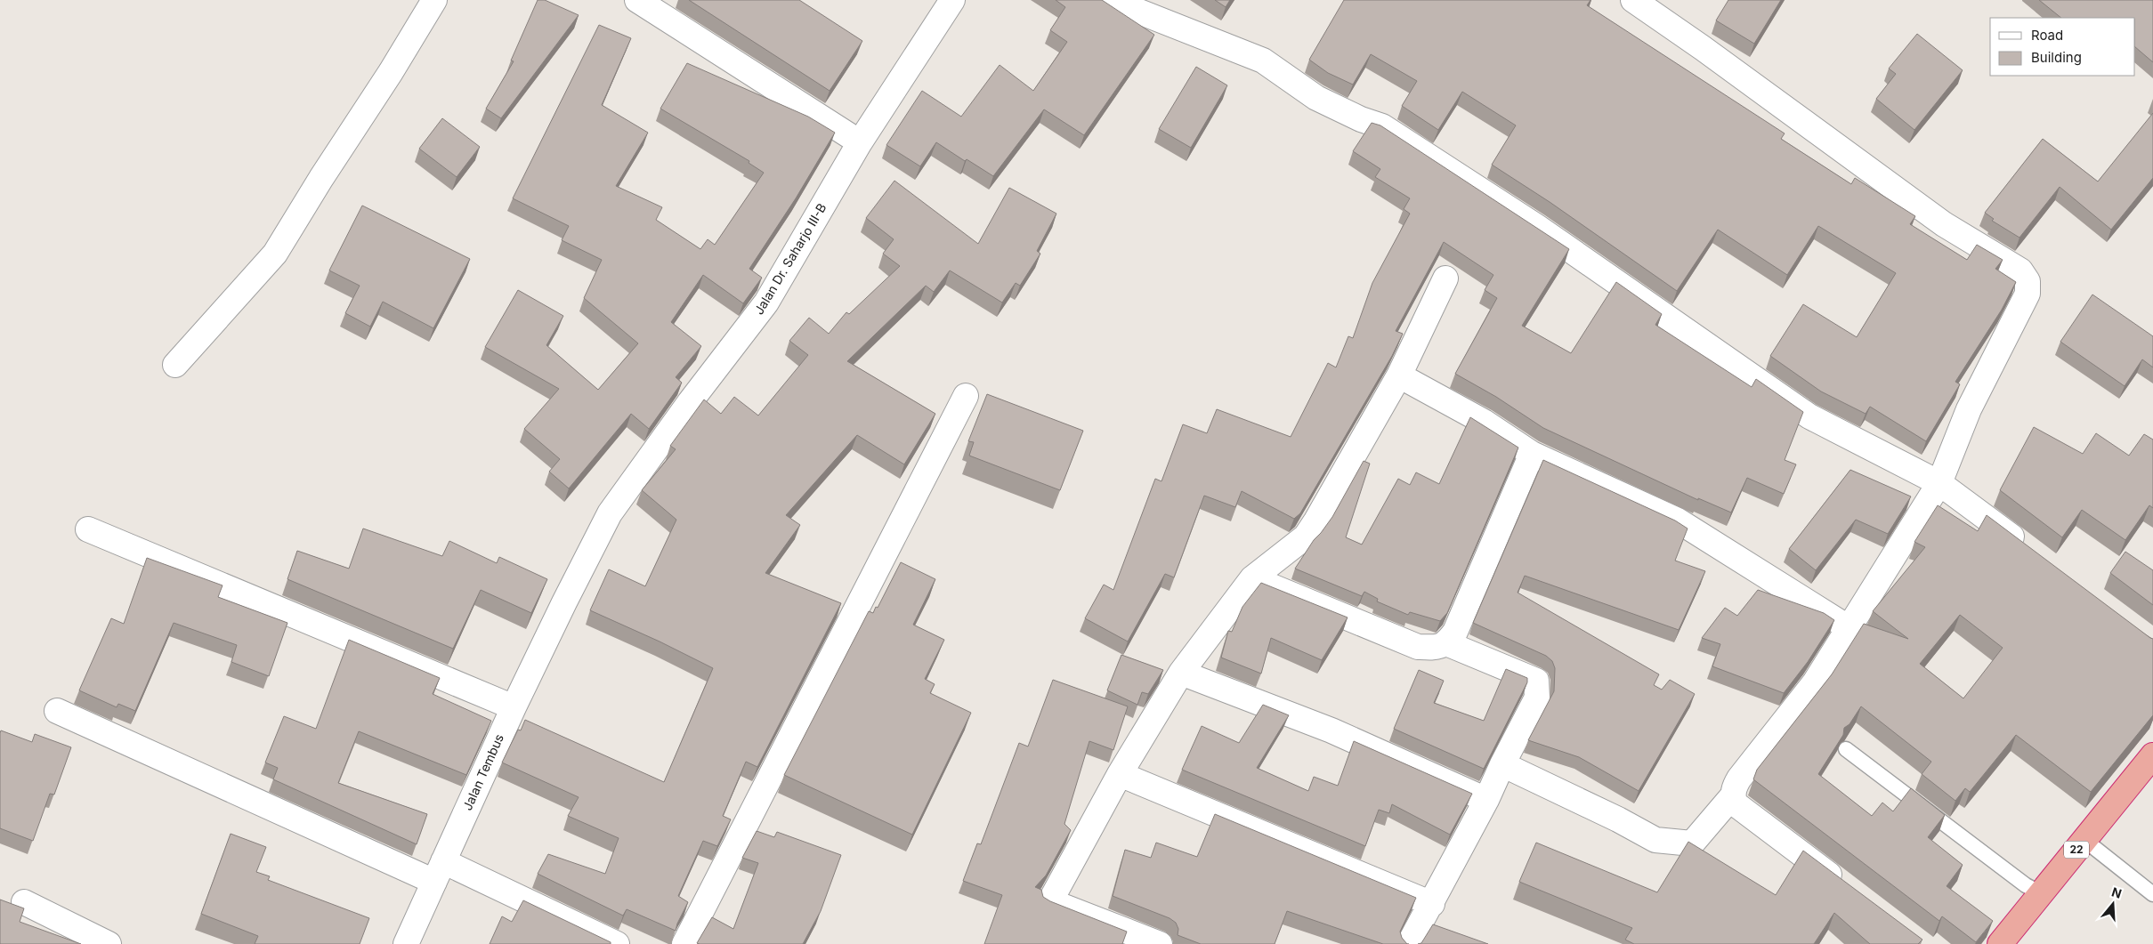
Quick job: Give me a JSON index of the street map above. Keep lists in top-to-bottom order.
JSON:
{
  "streets": {
    "highway": ["22"],
    "street": ["Jalan Dr. Saharjo III-B", "Jalan Tembus"]
  },
  "crossings": [
    ["Jalan Dr. Saharjo III-B", "Jalan Tembus"]
  ],
  "legend": ["Road", "Building"],
  "north": "top"
}
